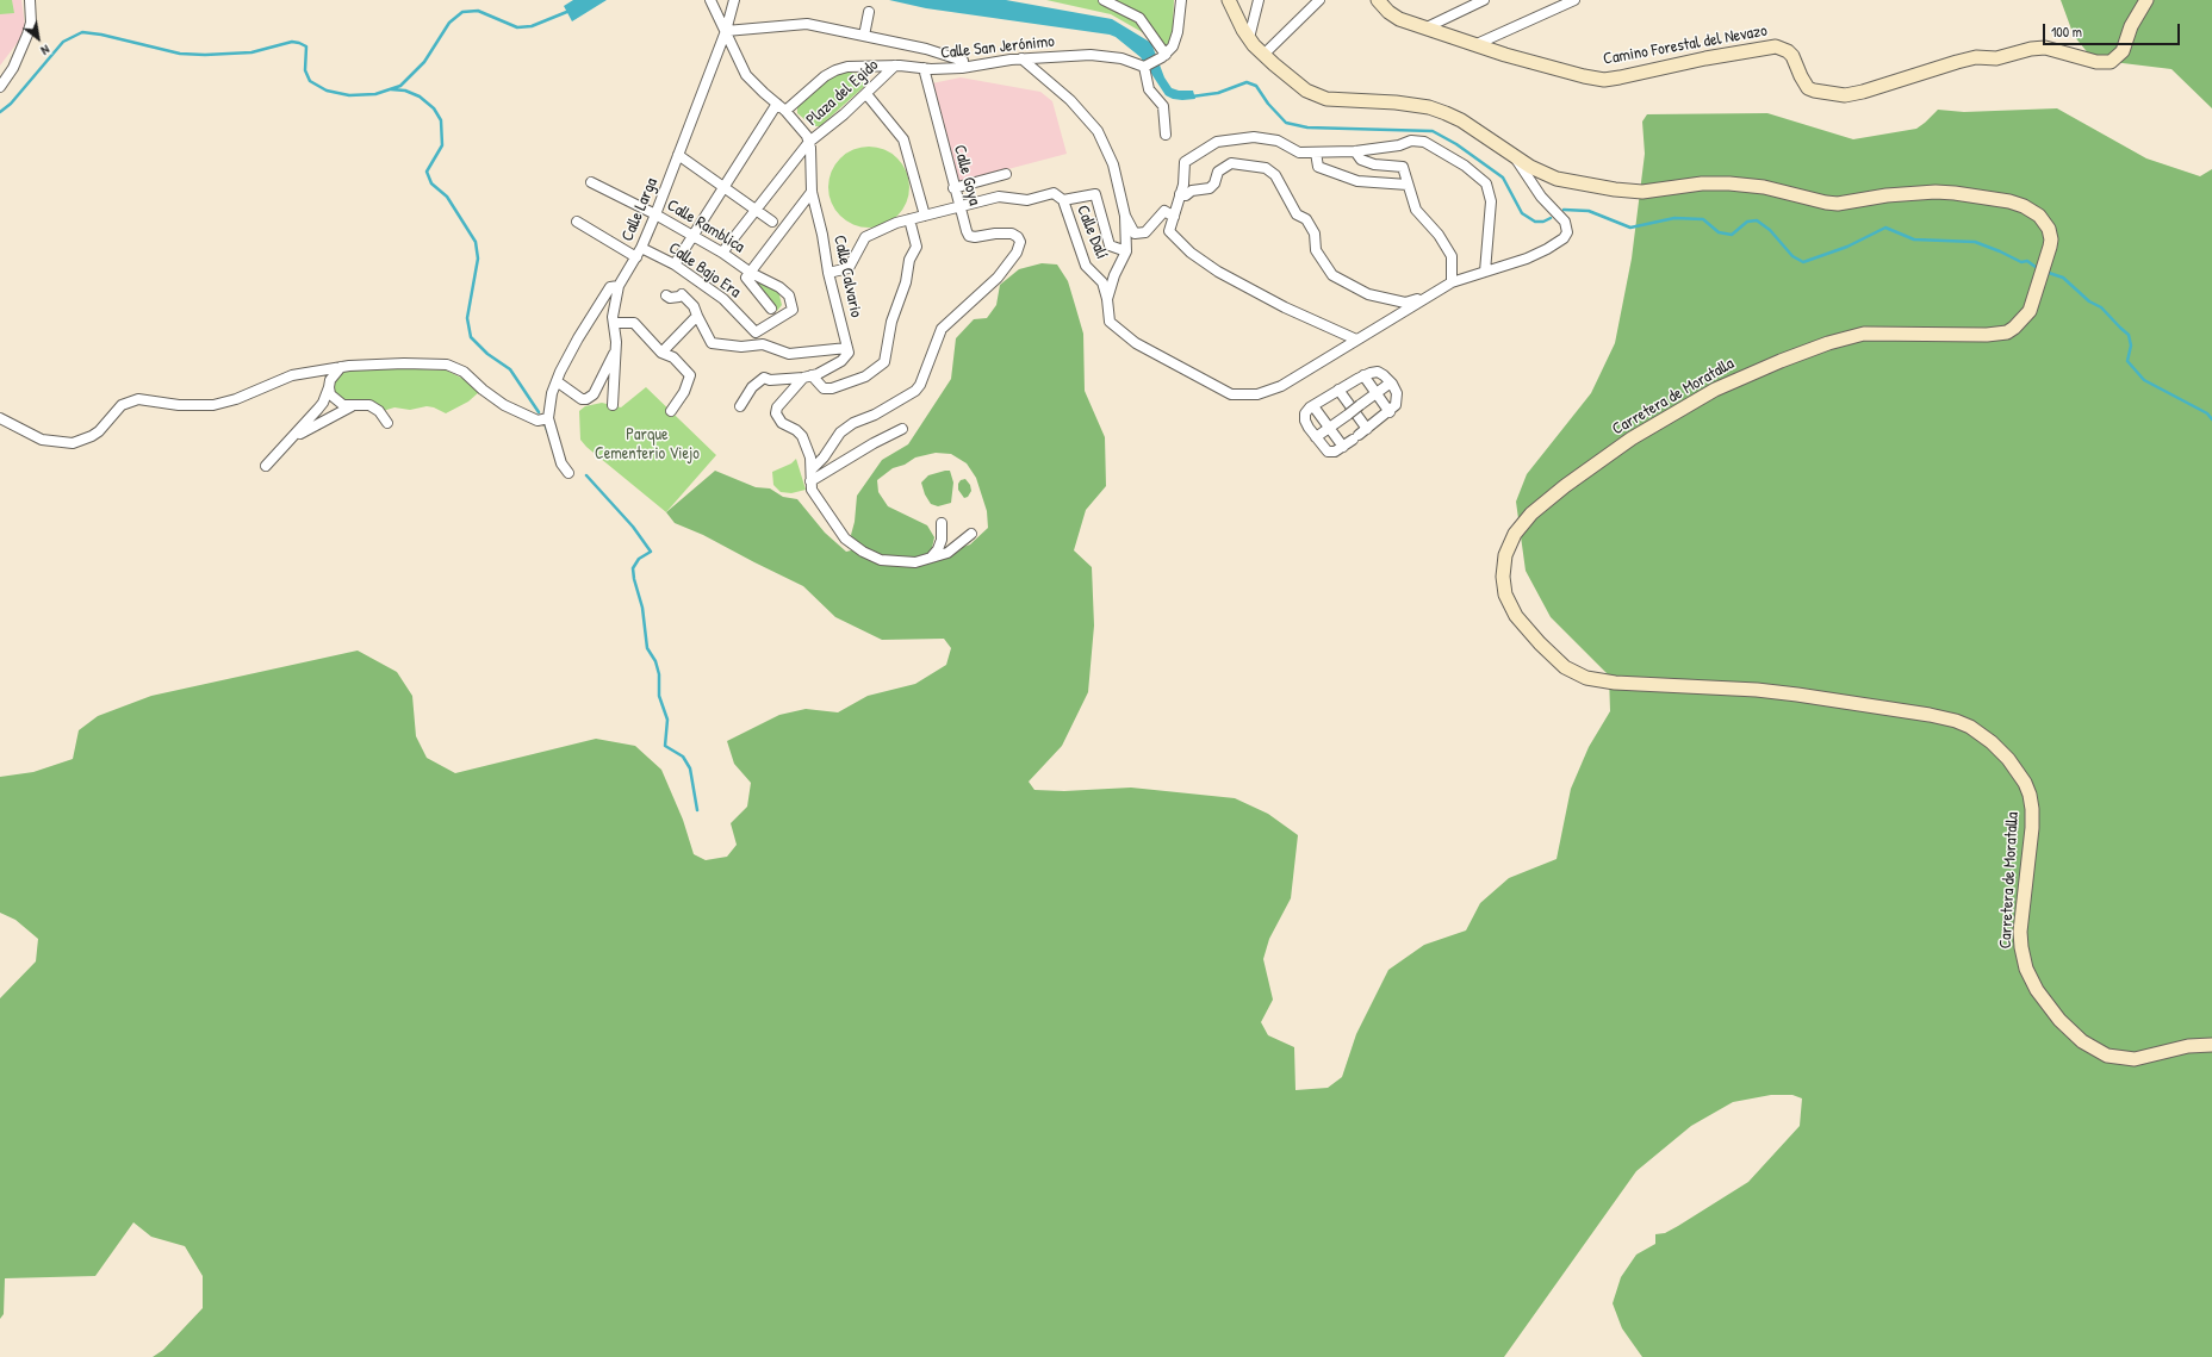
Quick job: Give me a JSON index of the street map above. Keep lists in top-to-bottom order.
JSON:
{
  "streets": {
    "main road": ["Camino Forestal del Nevazo", "Carretera de Moratalla"],
    "street": [
      "Calle San Jerónimo",
      "Plaza del Egido",
      "Calle Goya",
      "Calle Larga",
      "Calle Ramblica",
      "Calle Dalí",
      "Calle Bajo Era",
      "Calle Calvario"
    ]
  },
  "crossings": [
    ["Calle San Jerónimo", "Plaza del Egido"],
    ["Calle San Jerónimo", "Calle Goya"],
    ["Plaza del Egido", "Calle Ramblica"],
    ["Plaza del Egido", "Calle Calvario"],
    ["Calle Larga", "Calle Ramblica"],
    ["Calle Larga", "Calle Bajo Era"],
    ["Calle Ramblica", "Calle Bajo Era"]
  ],
  "parks": ["Parque Cementerio Viejo"],
  "scale_bar": "100 m",
  "north": "bottom right"
}
